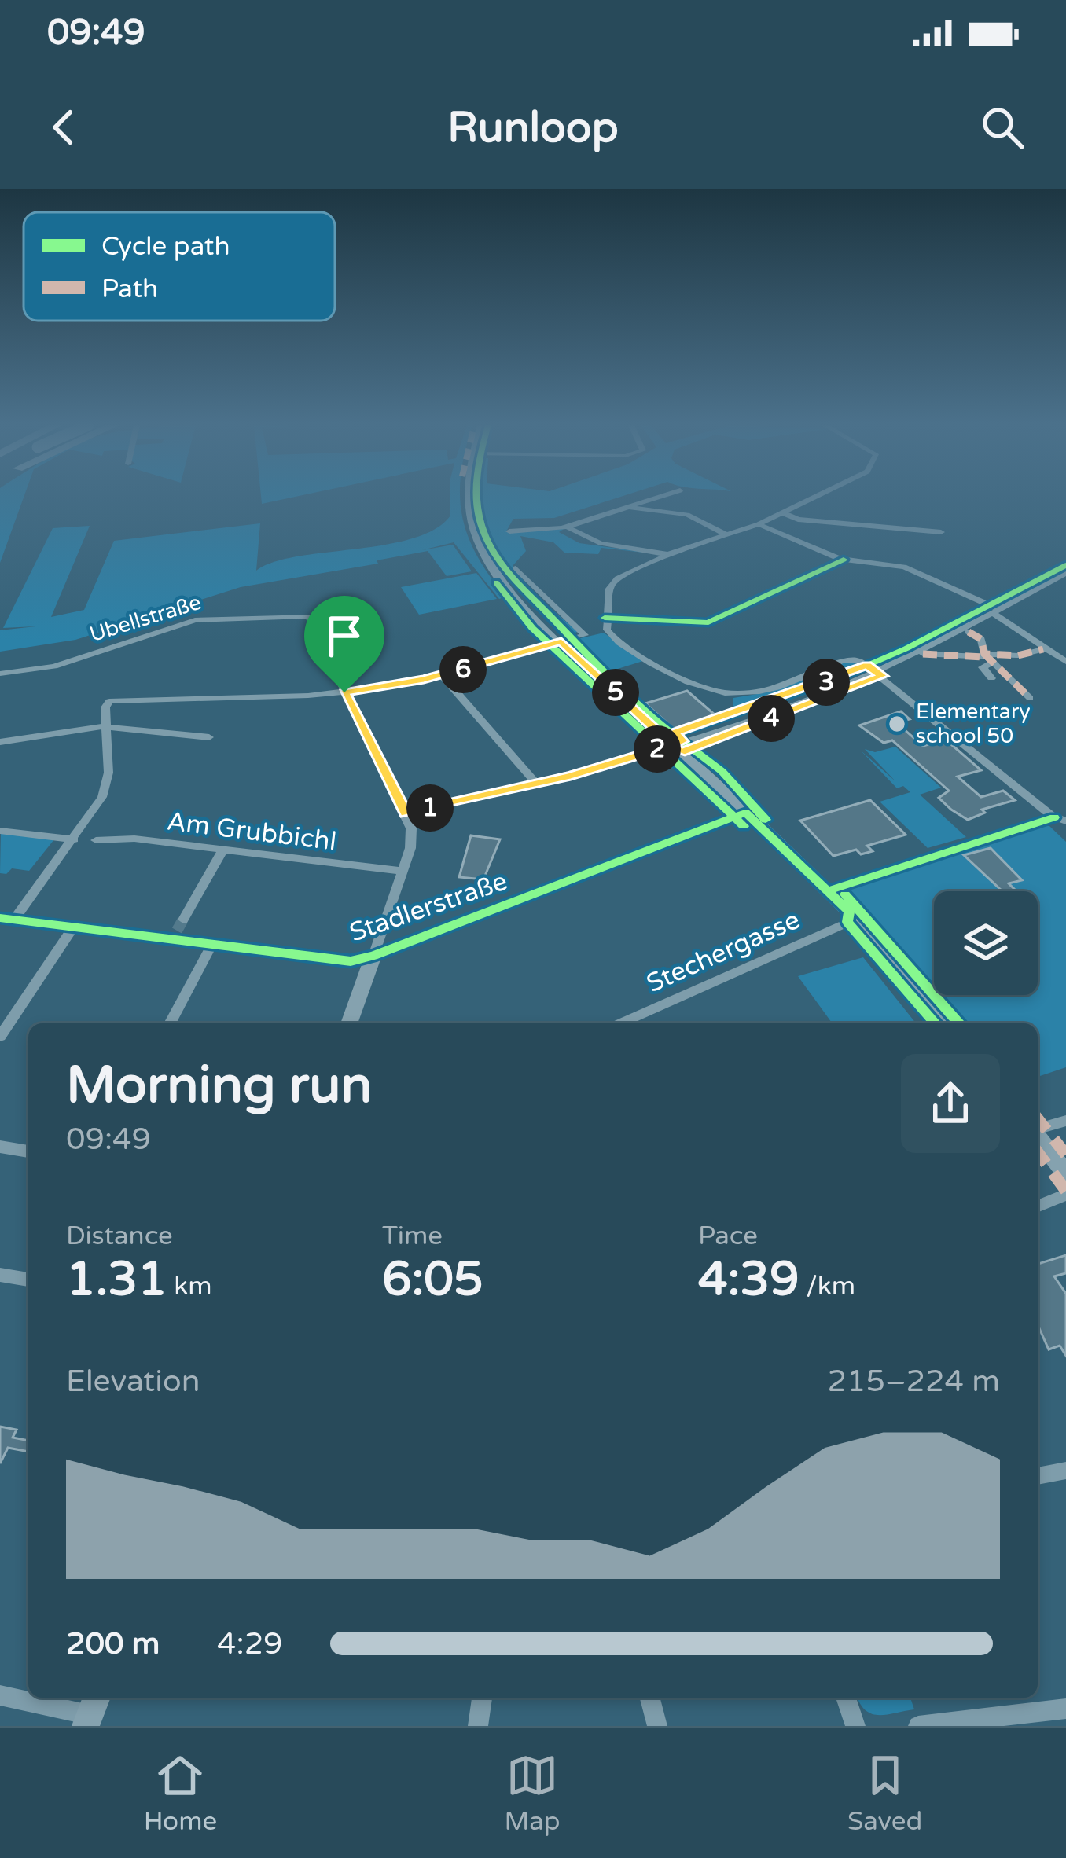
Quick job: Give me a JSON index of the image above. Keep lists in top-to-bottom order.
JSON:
{
  "streets": {
    "main road": ["Stadlerstraße"],
    "street": ["Ubellstraße", "Am Grubbichl", "Stechergasse"]
  },
  "places": ["Elementary school 50"],
  "legend": ["Cycle path", "Path"],
  "page": {
    "status": "09:49",
    "header": "Runloop",
    "pins": [
      "6",
      "3",
      "5",
      "4",
      "2",
      "1"
    ],
    "heading": ["Morning run", "09:49"],
    "stats": [
      ["Distance", "1.31 km"],
      ["Time", "6:05"],
      ["Pace", "4:39 /km"]
    ],
    "chart": ["Elevation", "215–224 m"],
    "list": [
      {
        "name": "200 m",
        "note": "4:29"
      }
    ],
    "tabs": ["Home", "Map", "Saved"]
  }
}
